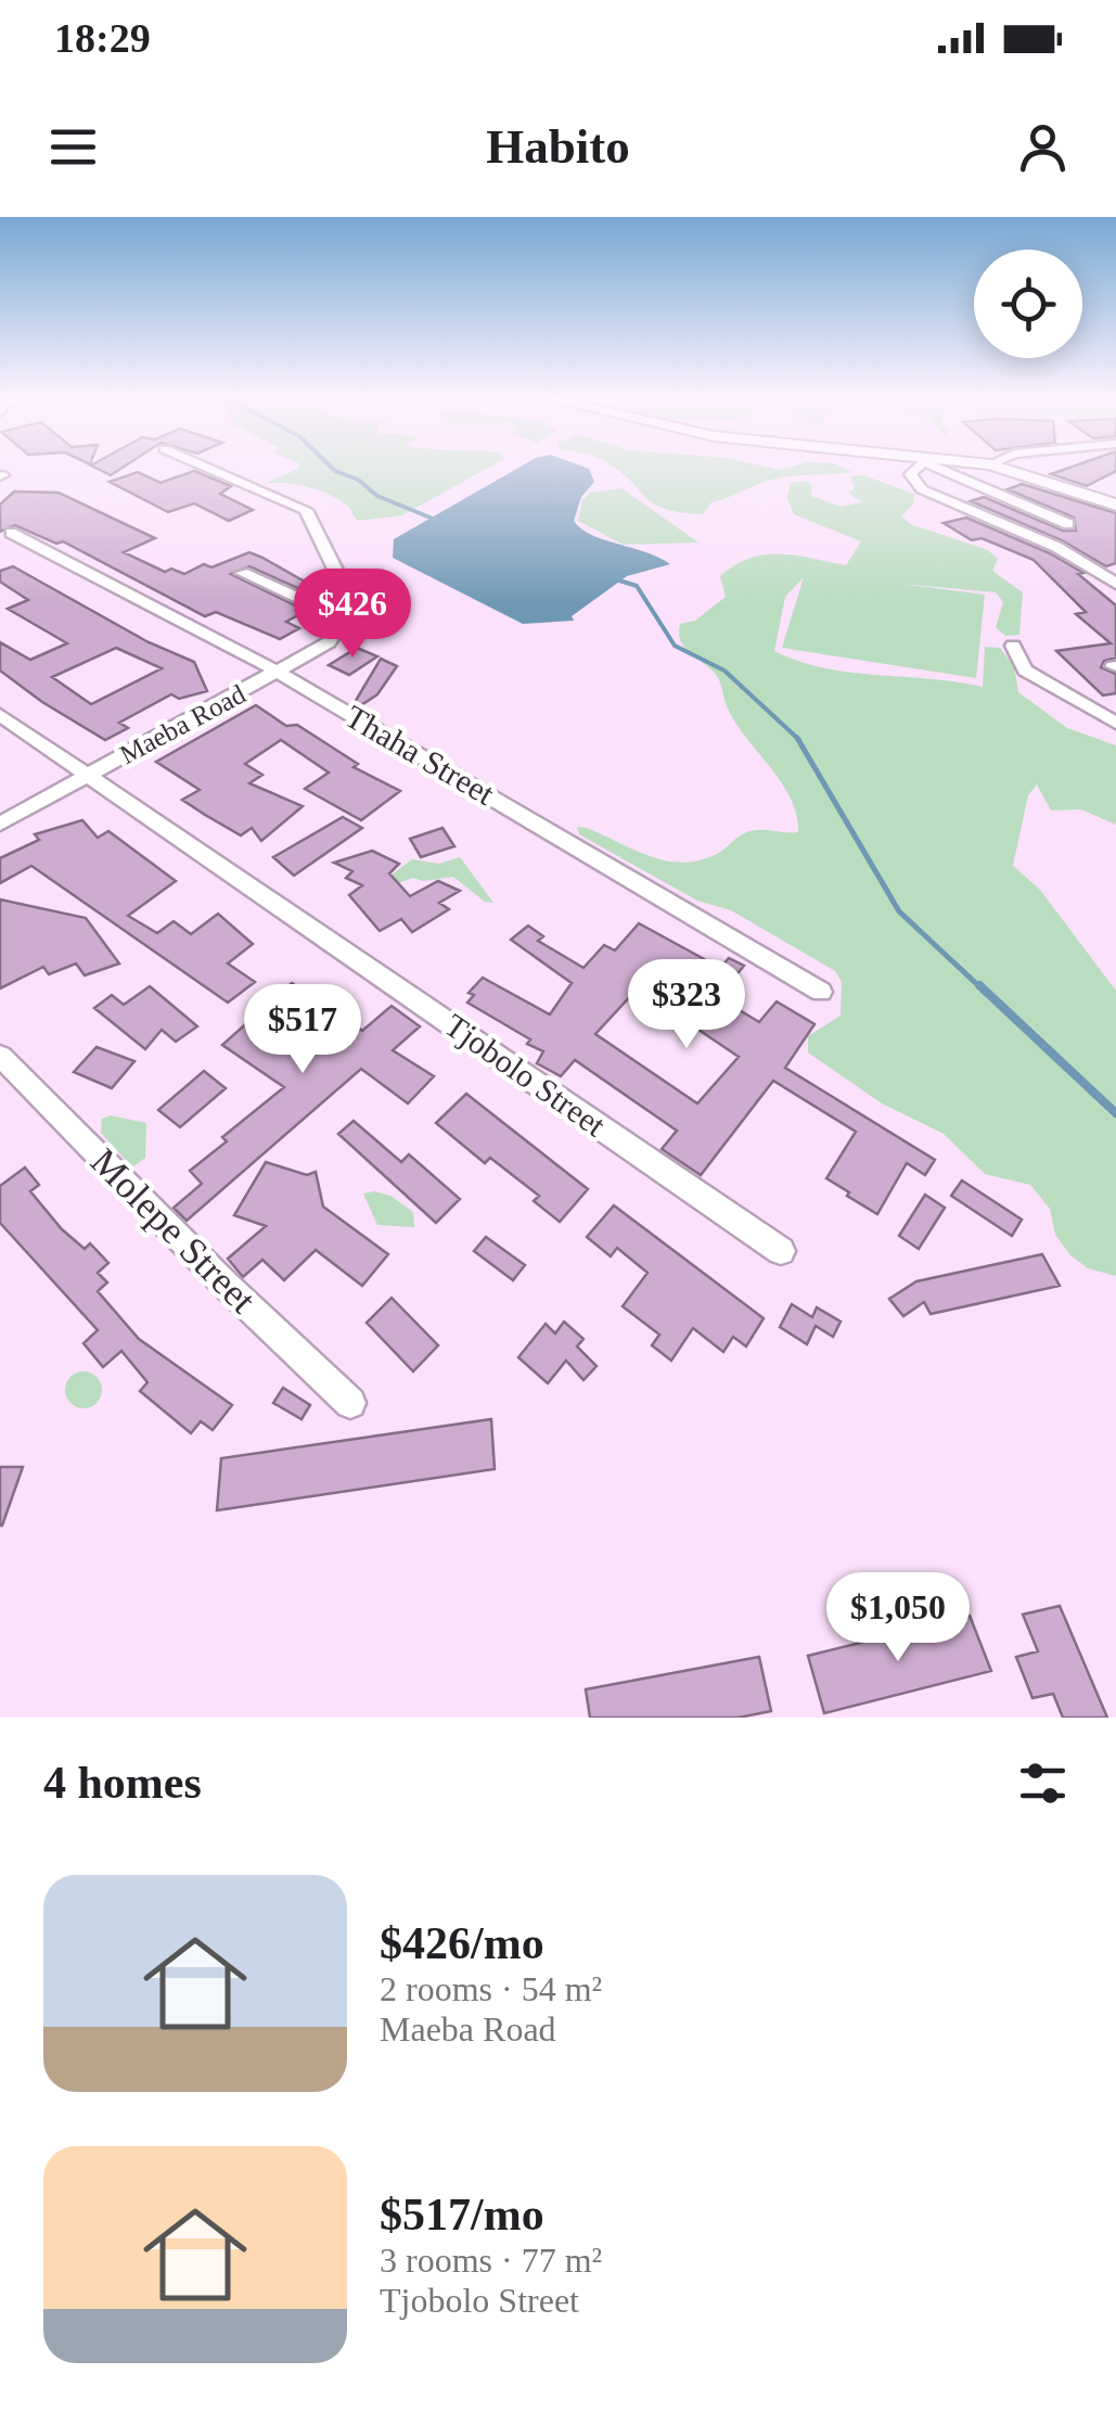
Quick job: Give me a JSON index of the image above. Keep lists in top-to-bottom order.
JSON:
{
  "streets": {
    "street": [
      "Maeba Road",
      "Thaha Street",
      "Tjobolo Street",
      "Molepe Street"
    ]
  },
  "crossings": [
    ["Maeba Road", "Thaha Street"],
    ["Maeba Road", "Tjobolo Street"]
  ],
  "page": {
    "status": "18:29",
    "header": "Habito",
    "price": [
      "$426",
      "$323",
      "$517",
      "$1,050"
    ],
    "heading": "4 homes",
    "list": [
      {
        "name": "$426/mo",
        "note": "2 rooms · 54 m² · Maeba Road"
      },
      {
        "name": "$517/mo",
        "note": "3 rooms · 77 m² · Tjobolo Street"
      }
    ]
  }
}
